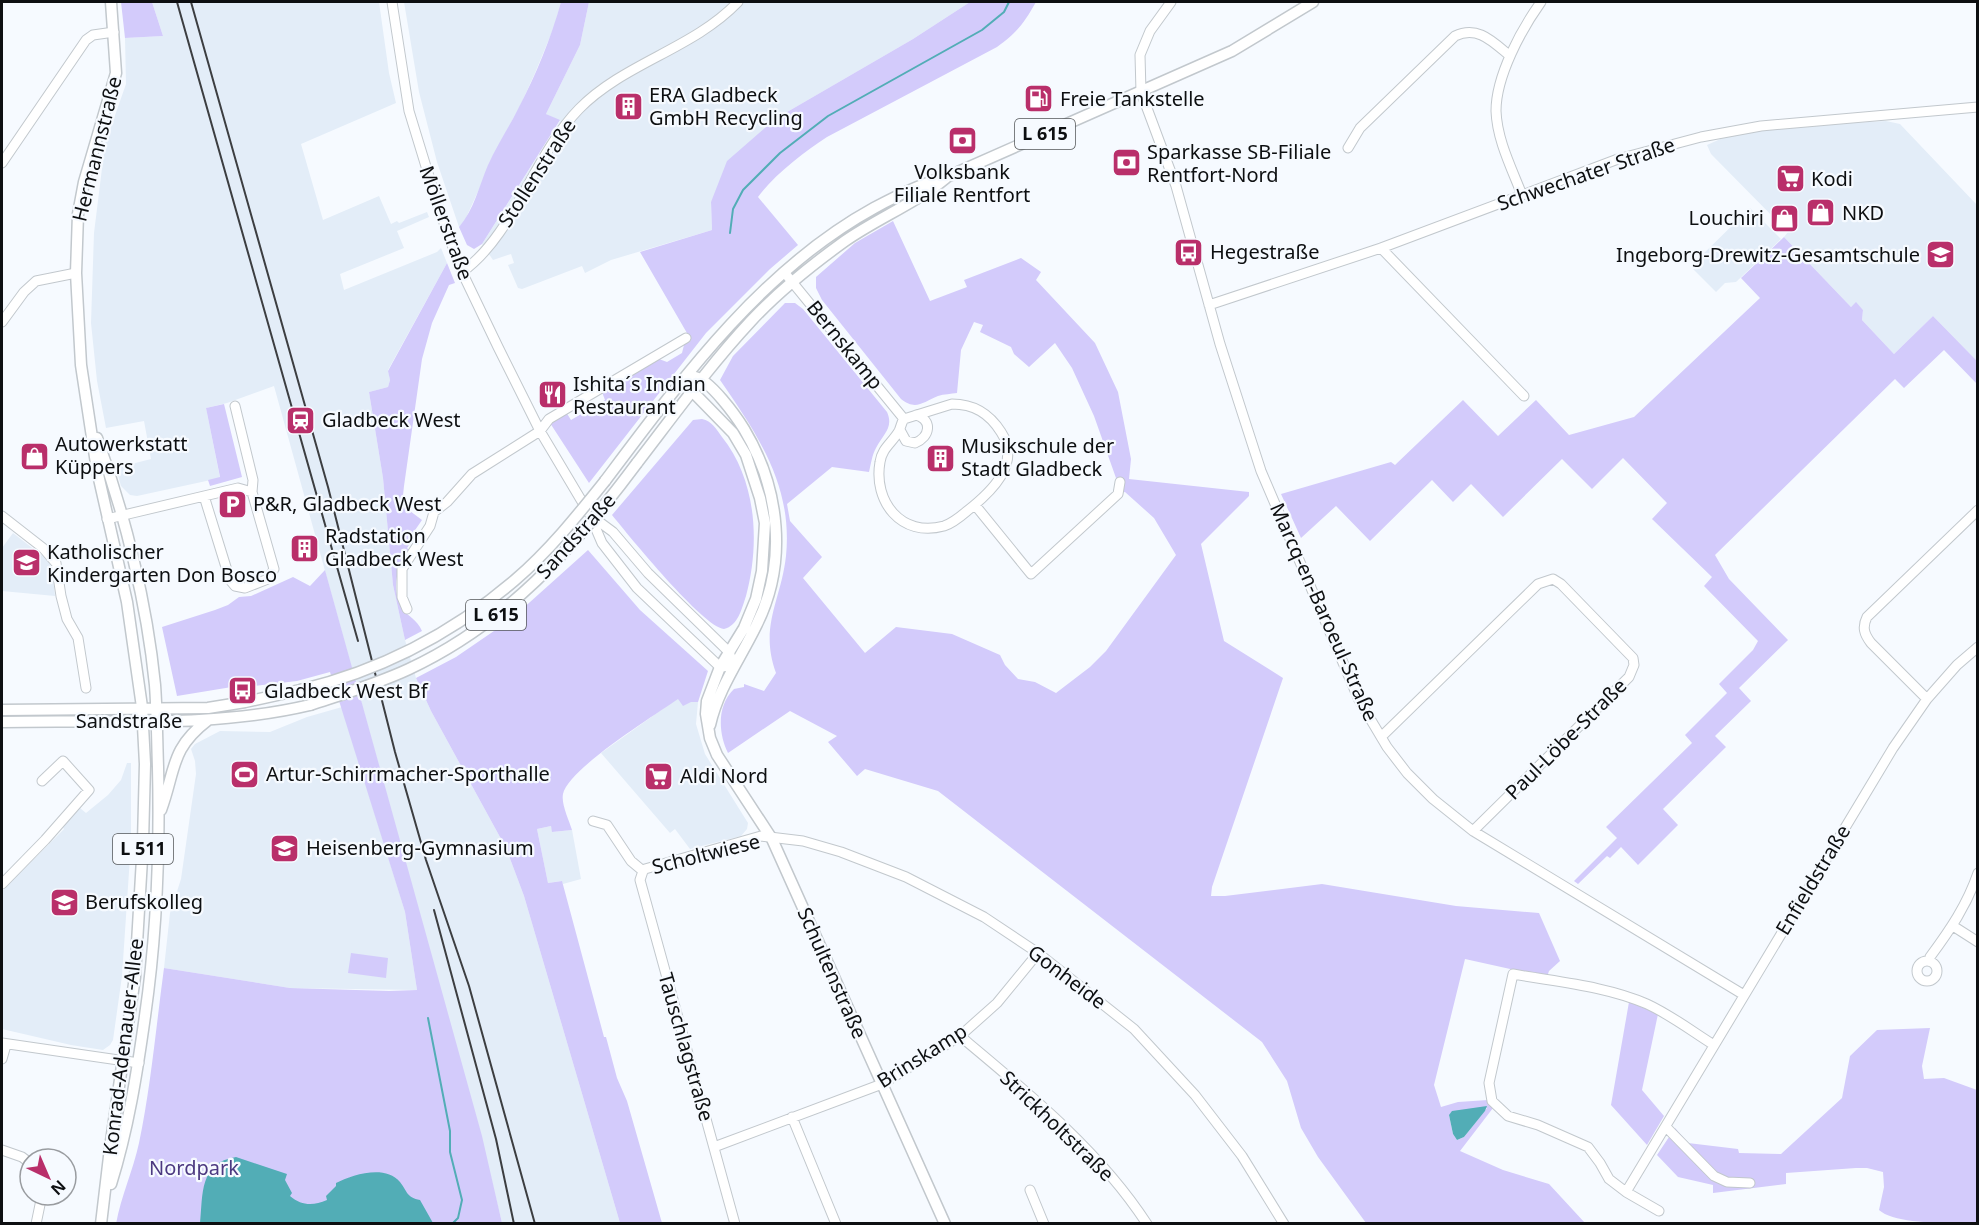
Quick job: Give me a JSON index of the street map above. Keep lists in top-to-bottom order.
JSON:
{
  "streets": {
    "main road": [
      "L 615",
      "Hermannstraße",
      "Sandstraße",
      "L 511",
      "Schultenstraße",
      "Konrad-Adenauer-Allee"
    ],
    "street": [
      "Stollenstraße",
      "Schwechater Straße",
      "Möllerstraße",
      "Bernskamp",
      "Marcq-en-Baroeul-Straße",
      "Paul-Löbe-Straße",
      "Scholtwiese",
      "Enfieldstraße",
      "Gonheide",
      "Tauschlagstraße",
      "Brinskamp",
      "Strickholtstraße"
    ]
  },
  "crossings": [
    ["L 615", "Sandstraße"],
    ["L 615", "Marcq-en-Baroeul-Straße"],
    ["Hermannstraße", "L 511"],
    ["Stollenstraße", "Möllerstraße"],
    ["Schwechater Straße", "Marcq-en-Baroeul-Straße"],
    ["Möllerstraße", "Schultenstraße"],
    ["Bernskamp", "Sandstraße"],
    ["Sandstraße", "Marcq-en-Baroeul-Straße"],
    ["Sandstraße", "L 511"],
    ["Sandstraße", "Schultenstraße"],
    ["Sandstraße", "Konrad-Adenauer-Allee"],
    ["Marcq-en-Baroeul-Straße", "Paul-Löbe-Straße"],
    ["Marcq-en-Baroeul-Straße", "Enfieldstraße"],
    ["L 511", "Konrad-Adenauer-Allee"],
    ["Scholtwiese", "Schultenstraße"],
    ["Scholtwiese", "Gonheide"],
    ["Scholtwiese", "Tauschlagstraße"],
    ["Schultenstraße", "Gonheide"],
    ["Schultenstraße", "Brinskamp"],
    ["Gonheide", "Brinskamp"],
    ["Tauschlagstraße", "Brinskamp"],
    ["Brinskamp", "Strickholtstraße"]
  ],
  "parks": ["Nordpark"],
  "places": {
    "fuel station": ["Freie Tankstelle"],
    "building": ["ERA Gladbeck GmbH Recycling", "Musikschule der Stadt Gladbeck", "Radstation Gladbeck West"],
    "bank": ["Volksbank Filiale Rentfort", "Sparkasse SB-Filiale Rentfort-Nord"],
    "supermarket": ["Kodi", "Aldi Nord"],
    "shop": ["NKD", "Louchiri", "Autowerkstatt Küppers"],
    "bus stop": ["Hegestraße", "Gladbeck West Bf"],
    "school or university": [
      "Ingeborg-Drewitz-Gesamtschule",
      "Katholischer Kindergarten Don Bosco",
      "Heisenberg-Gymnasium",
      "Berufskolleg"
    ],
    "restaurant": ["Ishita´s Indian Restaurant"],
    "station": ["Gladbeck West"],
    "parking": ["P&R, Gladbeck West"],
    "sports": ["Artur-Schirrmacher-Sporthalle"]
  },
  "north": "bottom right"
}
